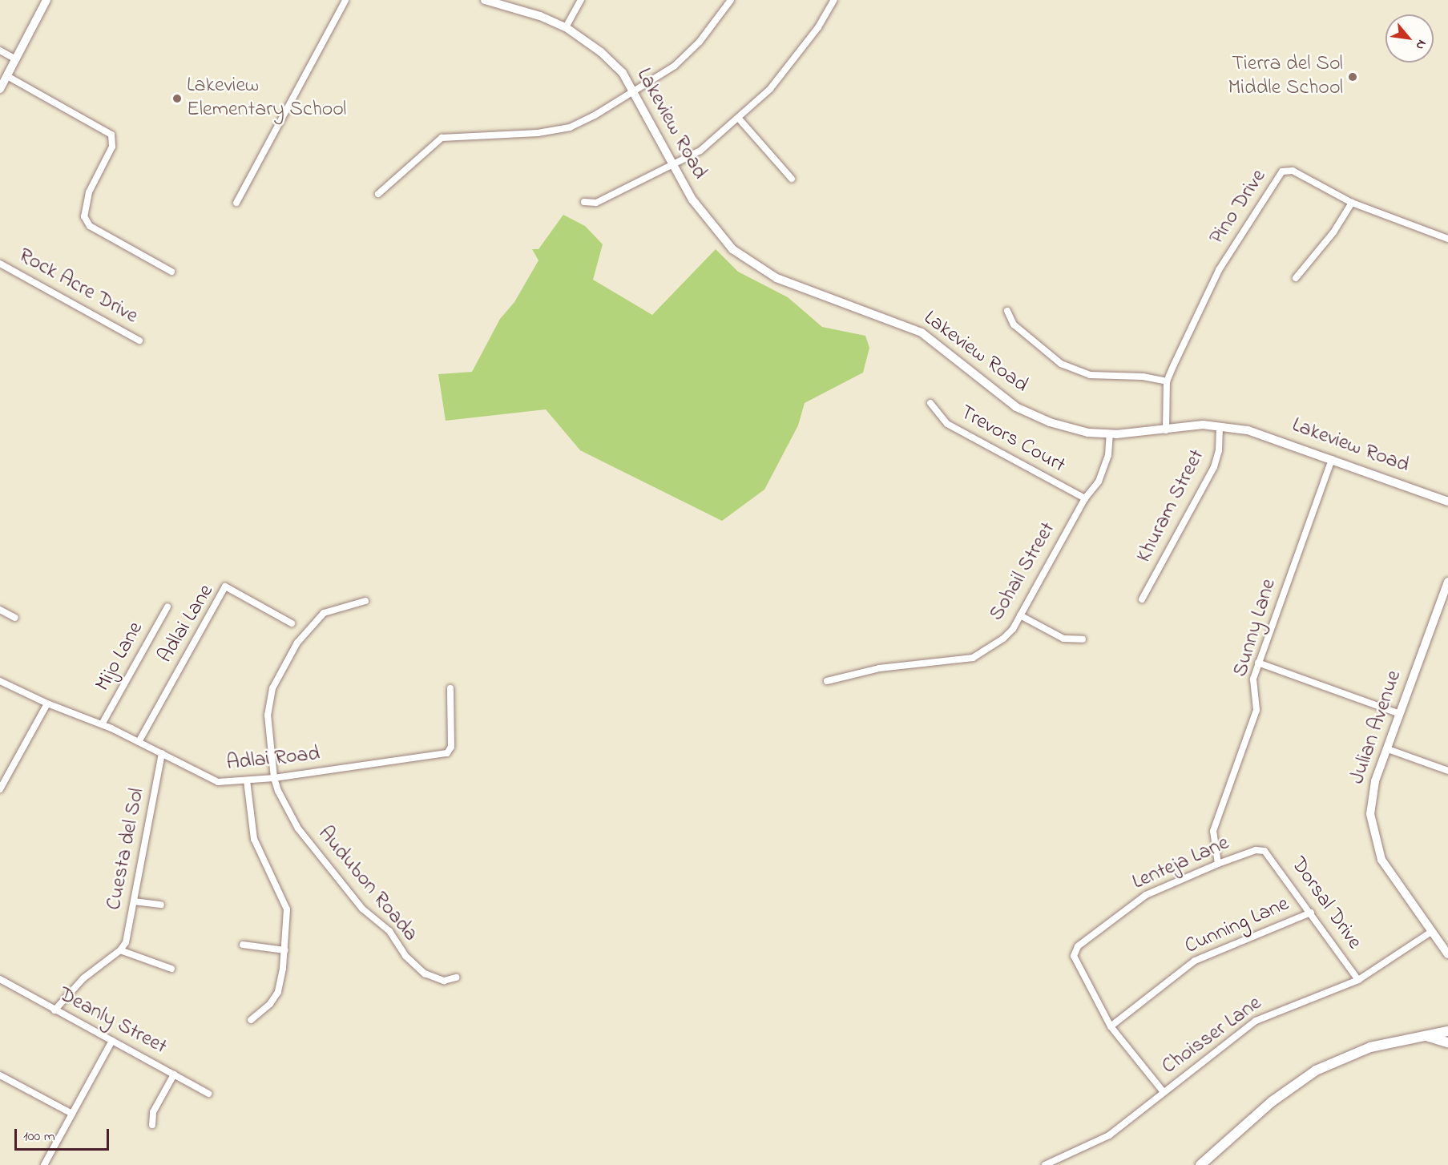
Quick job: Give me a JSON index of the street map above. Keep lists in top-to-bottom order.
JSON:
{
  "streets": {
    "street": [
      "Lakeview Road",
      "Pino Drive",
      "Rock Acre Drive",
      "Trevors Court",
      "Khuram Street",
      "Sohail Street",
      "Adlai Lane",
      "Sunny Lane",
      "Mijo Lane",
      "Julian Avenue",
      "Adlai Road",
      "Cuesta del Sol",
      "Lenteja Lane",
      "Audubon Roada",
      "Dorsal Drive",
      "Cunning Lane",
      "Deanly Street",
      "Choisser Lane"
    ]
  },
  "crossings": [
    ["Lakeview Road", "Pino Drive"],
    ["Lakeview Road", "Khuram Street"],
    ["Lakeview Road", "Sohail Street"],
    ["Lakeview Road", "Sunny Lane"],
    ["Trevors Court", "Sohail Street"],
    ["Adlai Lane", "Adlai Road"],
    ["Sunny Lane", "Lenteja Lane"],
    ["Mijo Lane", "Adlai Road"],
    ["Julian Avenue", "Choisser Lane"],
    ["Adlai Road", "Cuesta del Sol"],
    ["Adlai Road", "Audubon Roada"],
    ["Lenteja Lane", "Dorsal Drive"],
    ["Lenteja Lane", "Cunning Lane"],
    ["Dorsal Drive", "Cunning Lane"],
    ["Dorsal Drive", "Choisser Lane"]
  ],
  "places": ["Tierra del Sol Middle School", "Lakeview Elementary School"],
  "scale_bar": "100 m",
  "north": "bottom right"
}
